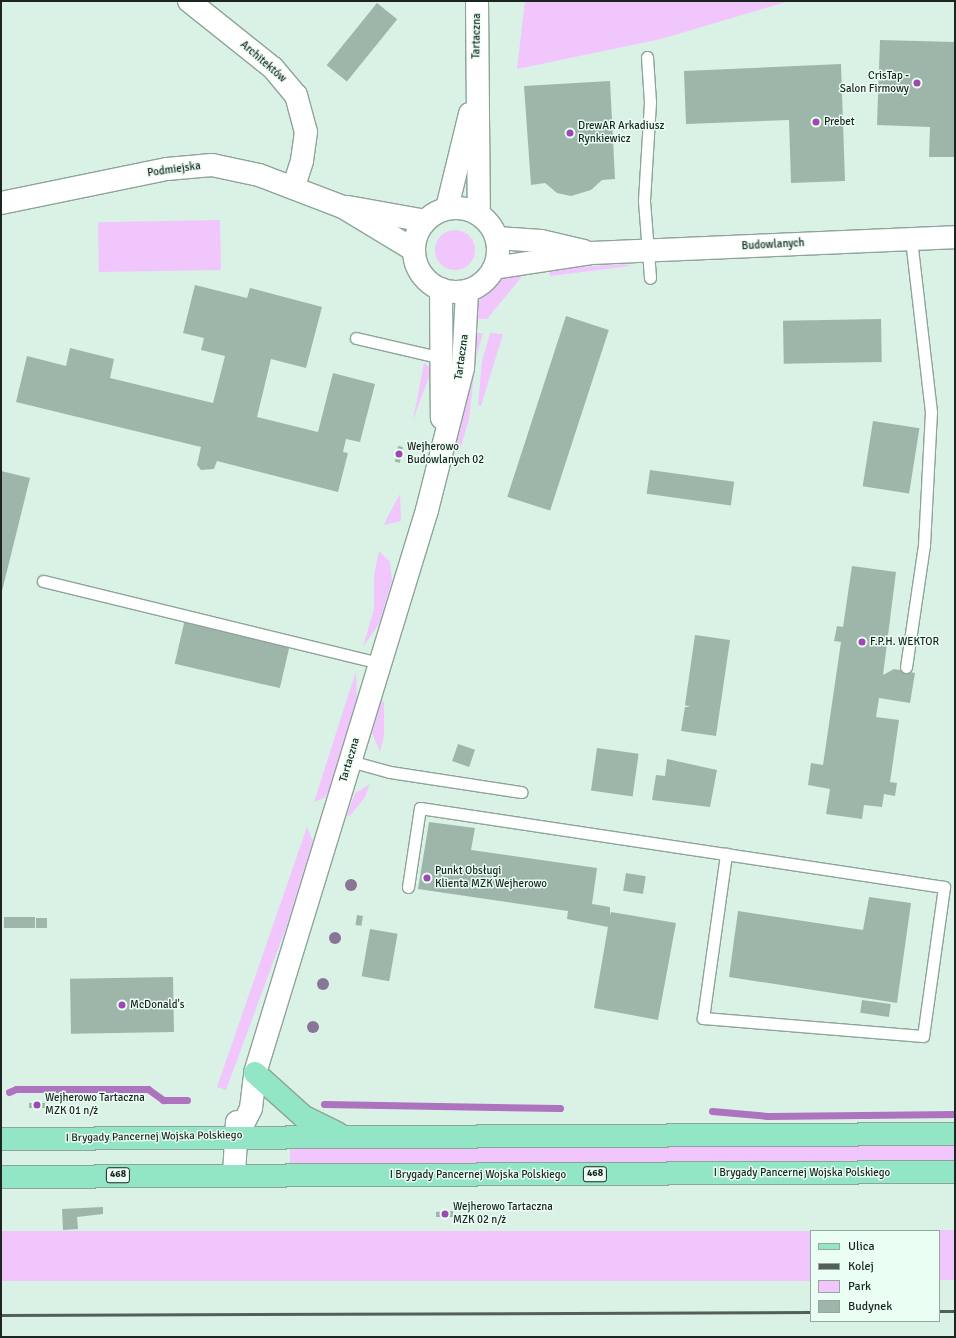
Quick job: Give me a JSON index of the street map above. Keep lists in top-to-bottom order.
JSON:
{
  "streets": {
    "main road": ["I Brygady Pancernej Wojska Polskiego", "468"],
    "street": [
      "Tartaczna",
      "Architektów",
      "Podmiejska",
      "Budowlanych"
    ]
  },
  "crossings": [
    ["Tartaczna", "Podmiejska"],
    ["Tartaczna", "Budowlanych"],
    ["Tartaczna", "I Brygady Pancernej Wojska Polskiego"],
    ["Architektów", "Podmiejska"],
    ["Podmiejska", "Budowlanych"]
  ],
  "places": [
    "CrisTap - Salon Firmowy",
    "Prebet",
    "DrewAR Arkadiusz Rynkiewicz",
    "Wejherowo Budowlanych 02",
    "F.P.H. WEKTOR",
    "Punkt Obsługi Klienta MZK Wejherowo",
    "McDonald's",
    "Wejherowo Tartaczna MZK 01 n/ż",
    "Wejherowo Tartaczna MZK 02 n/ż"
  ],
  "legend": [
    "Ulica",
    "Kolej",
    "Park",
    "Budynek"
  ]
}
